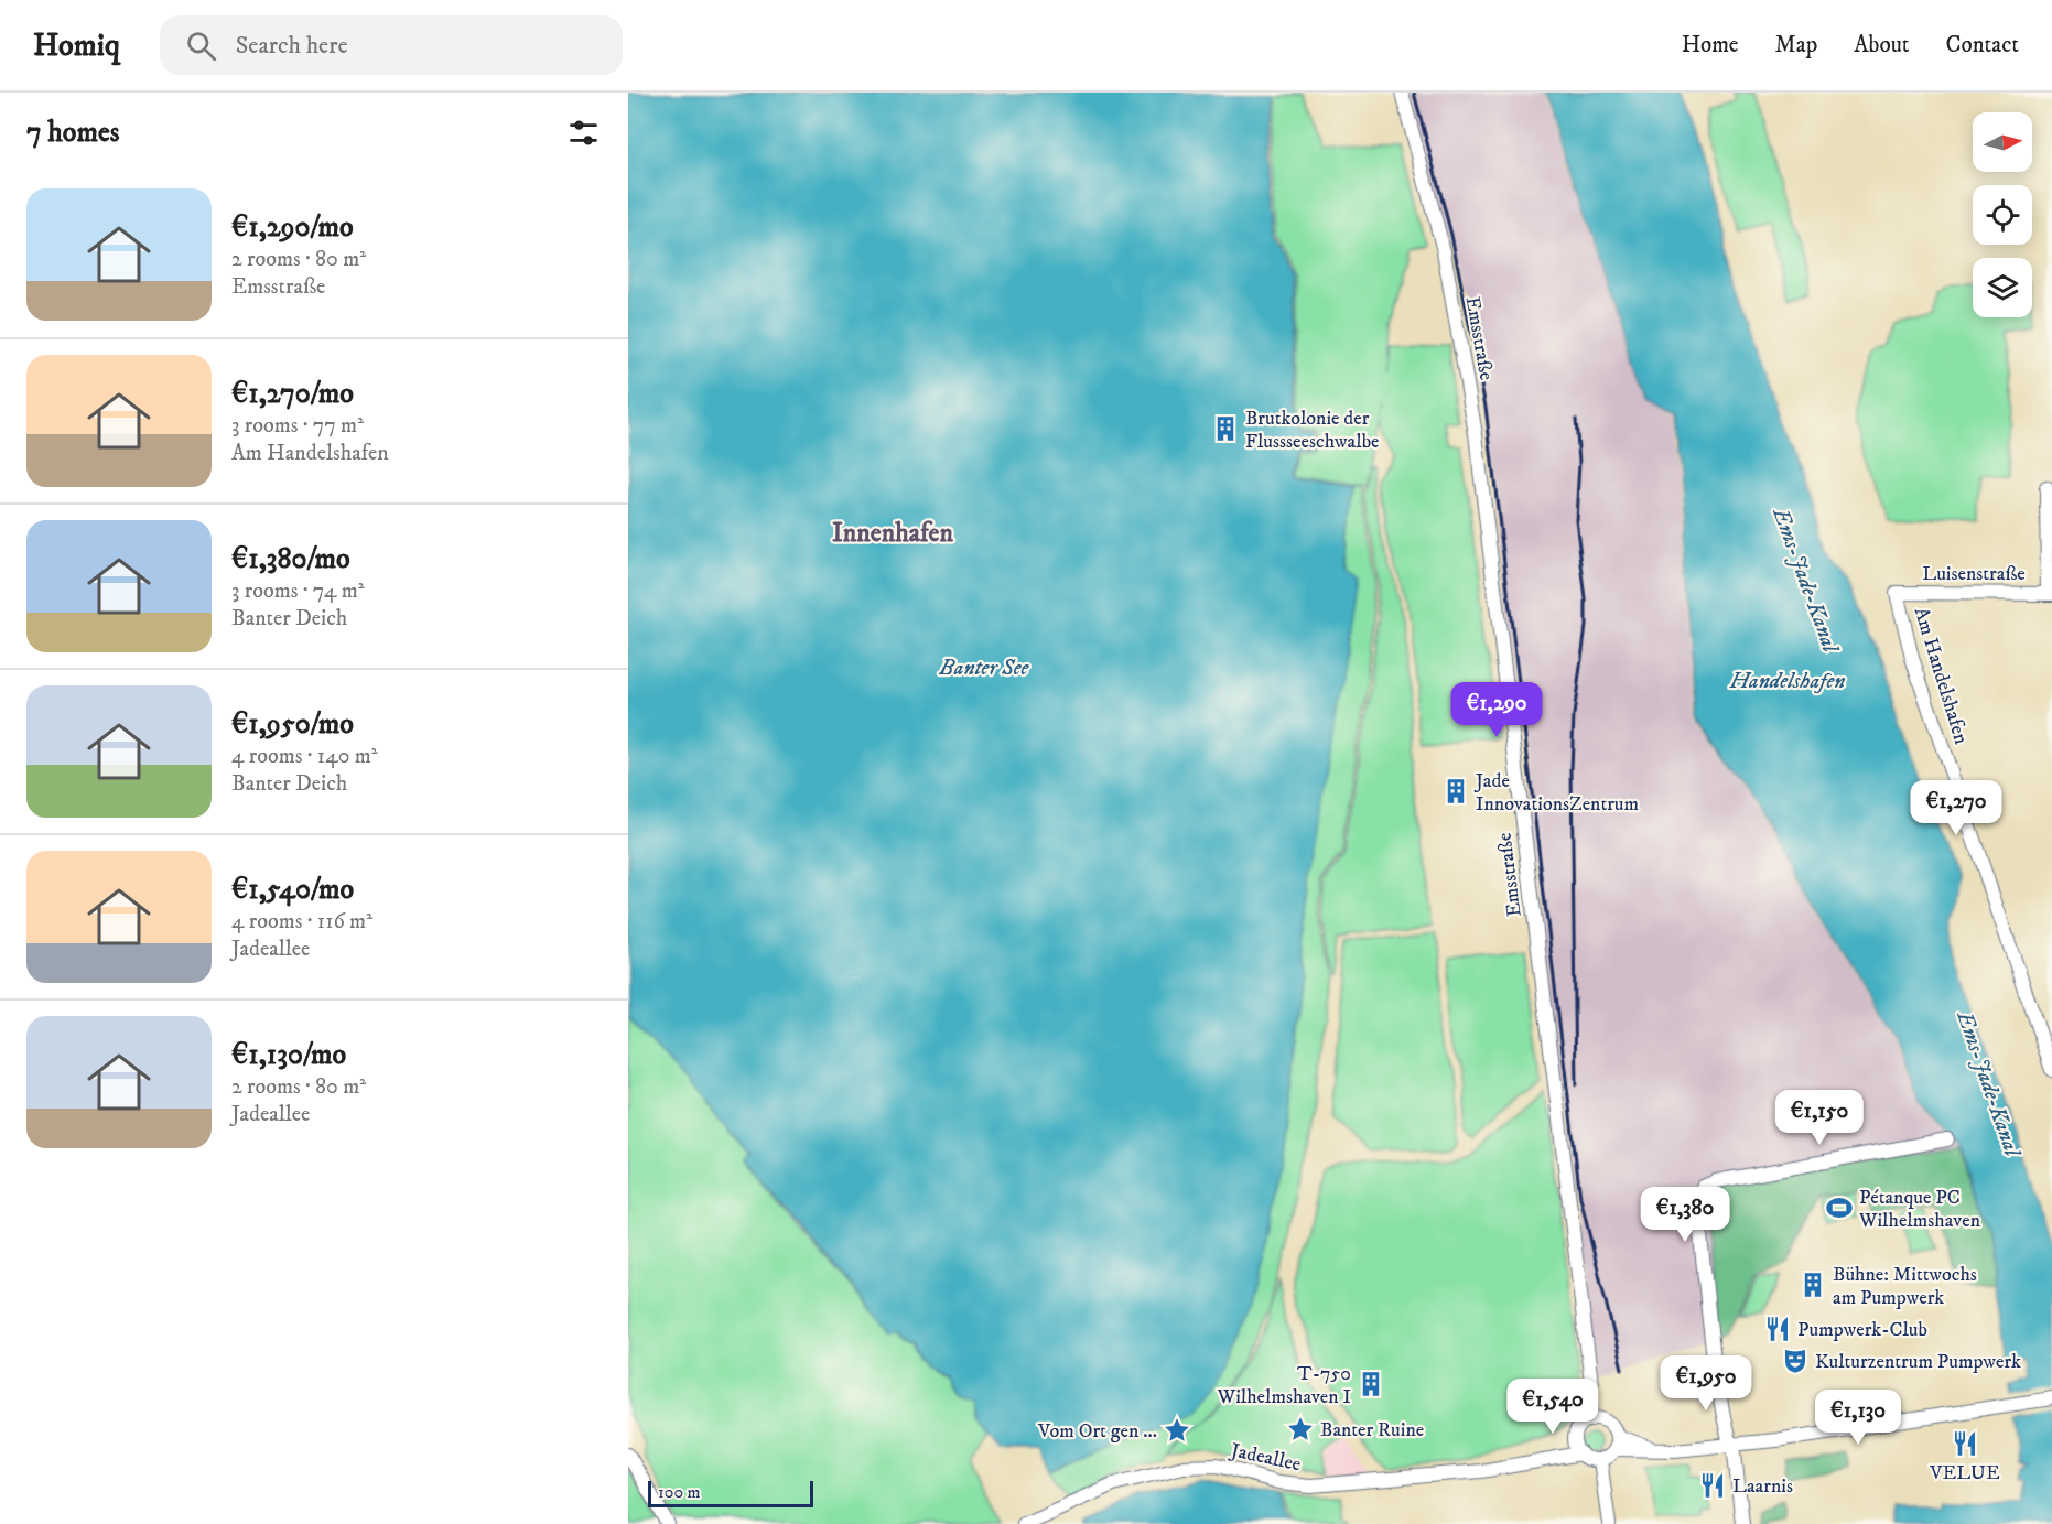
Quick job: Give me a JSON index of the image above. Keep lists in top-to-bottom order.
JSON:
{
  "streets": {
    "street": [
      "Emsstraße",
      "Luisenstraße",
      "Am Handelshafen",
      "Jadeallee"
    ]
  },
  "crossings": [
    ["Emsstraße", "Jadeallee"],
    ["Luisenstraße", "Am Handelshafen"]
  ],
  "districts": ["Innenhafen"],
  "water": ["Ems-Jade-Kanal", "Banter See", "Handelshafen"],
  "places": {
    "building": [
      "Brutkolonie der Flussseeschwalbe",
      "Jade InnovationsZentrum",
      "Bühne: Mittwochs am Pumpwerk",
      "T-750 Wilhelmshaven I"
    ],
    "sports": ["Pétanque PC Wilhelmshaven"],
    "restaurant": ["Pumpwerk-Club", "VELUE", "Laarnis"],
    "theatre": ["Kulturzentrum Pumpwerk"],
    "place": ["Banter Ruine", "Vom Ort gen ..."]
  },
  "scale_bar": "100 m",
  "north": "right",
  "page": {
    "header": "Homiq",
    "search": "Search here",
    "nav": [
      "Home",
      "Map",
      "About",
      "Contact"
    ],
    "heading": "7 homes",
    "list": [
      {
        "name": "€1,290/mo",
        "note": "2 rooms · 80 m² · Emsstraße"
      },
      {
        "name": "€1,270/mo",
        "note": "3 rooms · 77 m² · Am Handelshafen"
      },
      {
        "name": "€1,380/mo",
        "note": "3 rooms · 74 m² · Banter Deich"
      },
      {
        "name": "€1,950/mo",
        "note": "4 rooms · 140 m² · Banter Deich"
      },
      {
        "name": "€1,540/mo",
        "note": "4 rooms · 116 m² · Jadeallee"
      },
      {
        "name": "€1,130/mo",
        "note": "2 rooms · 80 m² · Jadeallee"
      }
    ],
    "price": [
      "€1,290",
      "€1,270",
      "€1,150",
      "€1,380",
      "€1,950",
      "€1,540",
      "€1,130"
    ],
    "scale": "100 m"
  }
}
